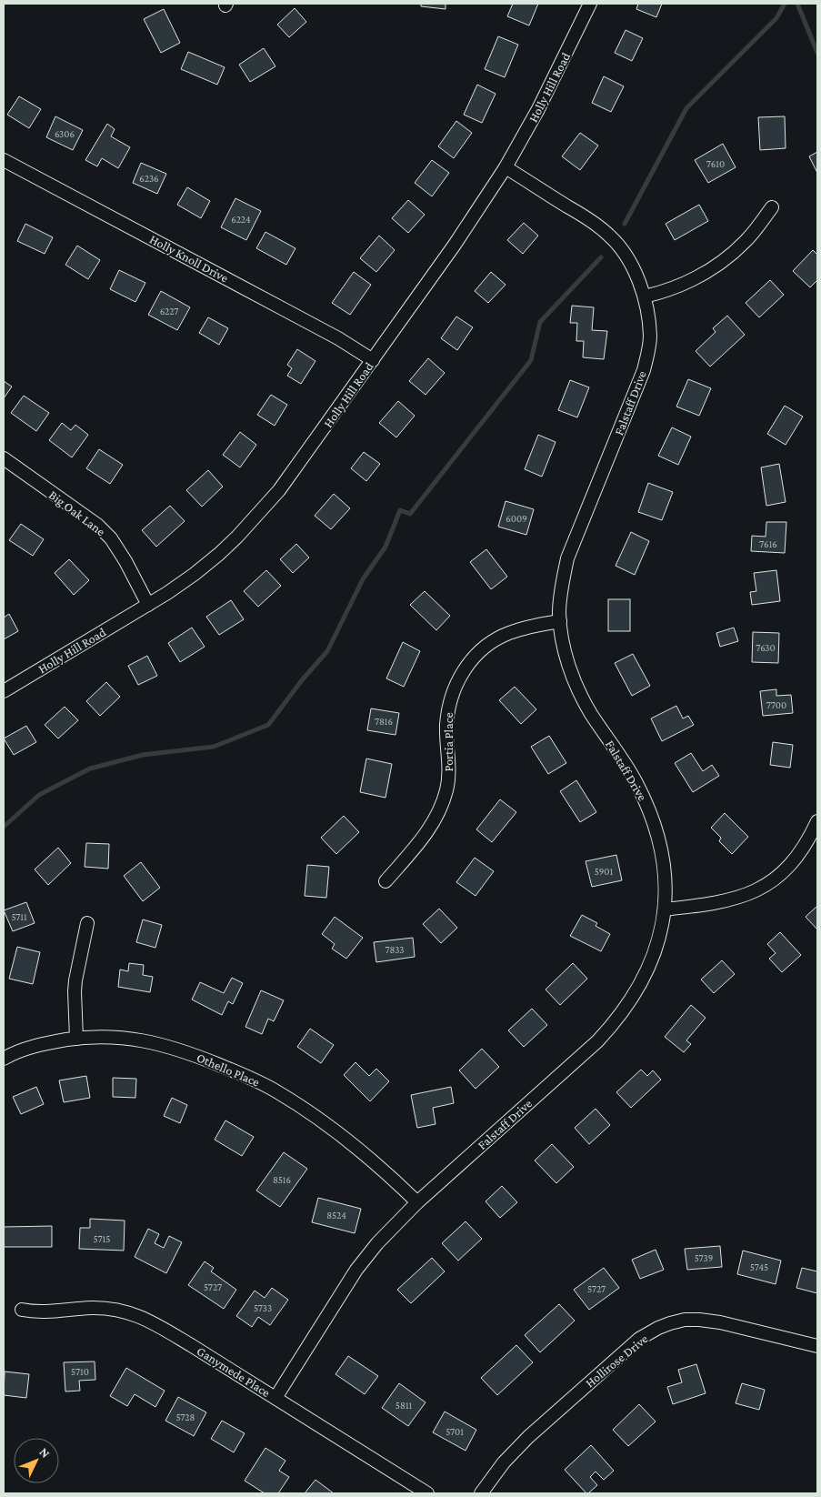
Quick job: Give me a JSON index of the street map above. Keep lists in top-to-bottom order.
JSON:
{
  "streets": {
    "street": [
      "Holly Hill Road",
      "Holly Knoll Drive",
      "Falstaff Drive",
      "Big Oak Lane",
      "Portia Place",
      "Othello Place",
      "Hollirose Drive",
      "Ganymede Place"
    ]
  },
  "crossings": [
    ["Holly Hill Road", "Holly Knoll Drive"],
    ["Holly Hill Road", "Falstaff Drive"],
    ["Holly Hill Road", "Big Oak Lane"],
    ["Falstaff Drive", "Portia Place"],
    ["Falstaff Drive", "Othello Place"],
    ["Falstaff Drive", "Ganymede Place"]
  ],
  "house_numbers": [
    "6306",
    "7610",
    "6236",
    "6224",
    "6227",
    "6009",
    "7616",
    "7630",
    "7700",
    "7816",
    "5901",
    "5711",
    "7833",
    "8516",
    "8524",
    "5715",
    "5739",
    "5745",
    "5727",
    "5727",
    "5733",
    "5710",
    "5811",
    "5728",
    "5701"
  ],
  "north": "top right"
}
